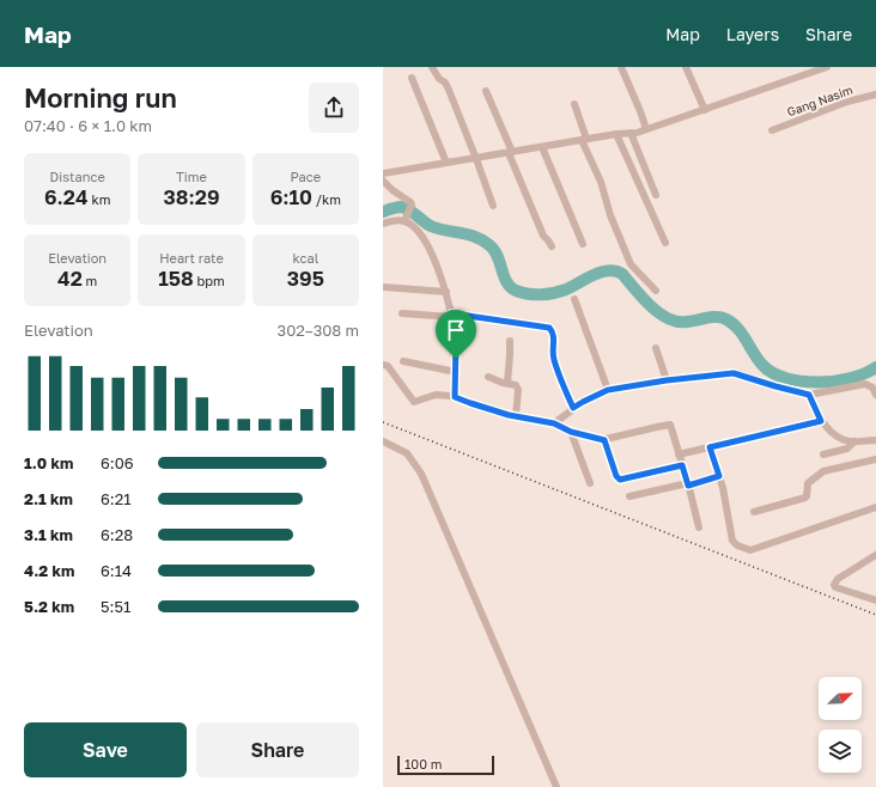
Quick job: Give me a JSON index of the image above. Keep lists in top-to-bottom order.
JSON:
{
  "streets": {
    "street": ["Gang Nasim"]
  },
  "scale_bar": "100 m",
  "north": "top right",
  "page": {
    "header": "Map",
    "nav": ["Map", "Layers", "Share"],
    "heading": ["Morning run", "07:40 · 6 × 1.0 km"],
    "stats": [
      ["Distance", "6.24 km"],
      ["Time", "38:29"],
      ["Pace", "6:10 /km"],
      ["Elevation", "42 m"],
      ["Heart rate", "158 bpm"],
      ["kcal", "395"]
    ],
    "chart": ["Elevation", "302–308 m"],
    "list": [
      {
        "name": "1.0 km",
        "note": "6:06"
      },
      {
        "name": "2.1 km",
        "note": "6:21"
      },
      {
        "name": "3.1 km",
        "note": "6:28"
      },
      {
        "name": "4.2 km",
        "note": "6:14"
      },
      {
        "name": "5.2 km",
        "note": "5:51"
      }
    ],
    "buttons": ["Save", "Share"],
    "scale": "100 m"
  }
}
